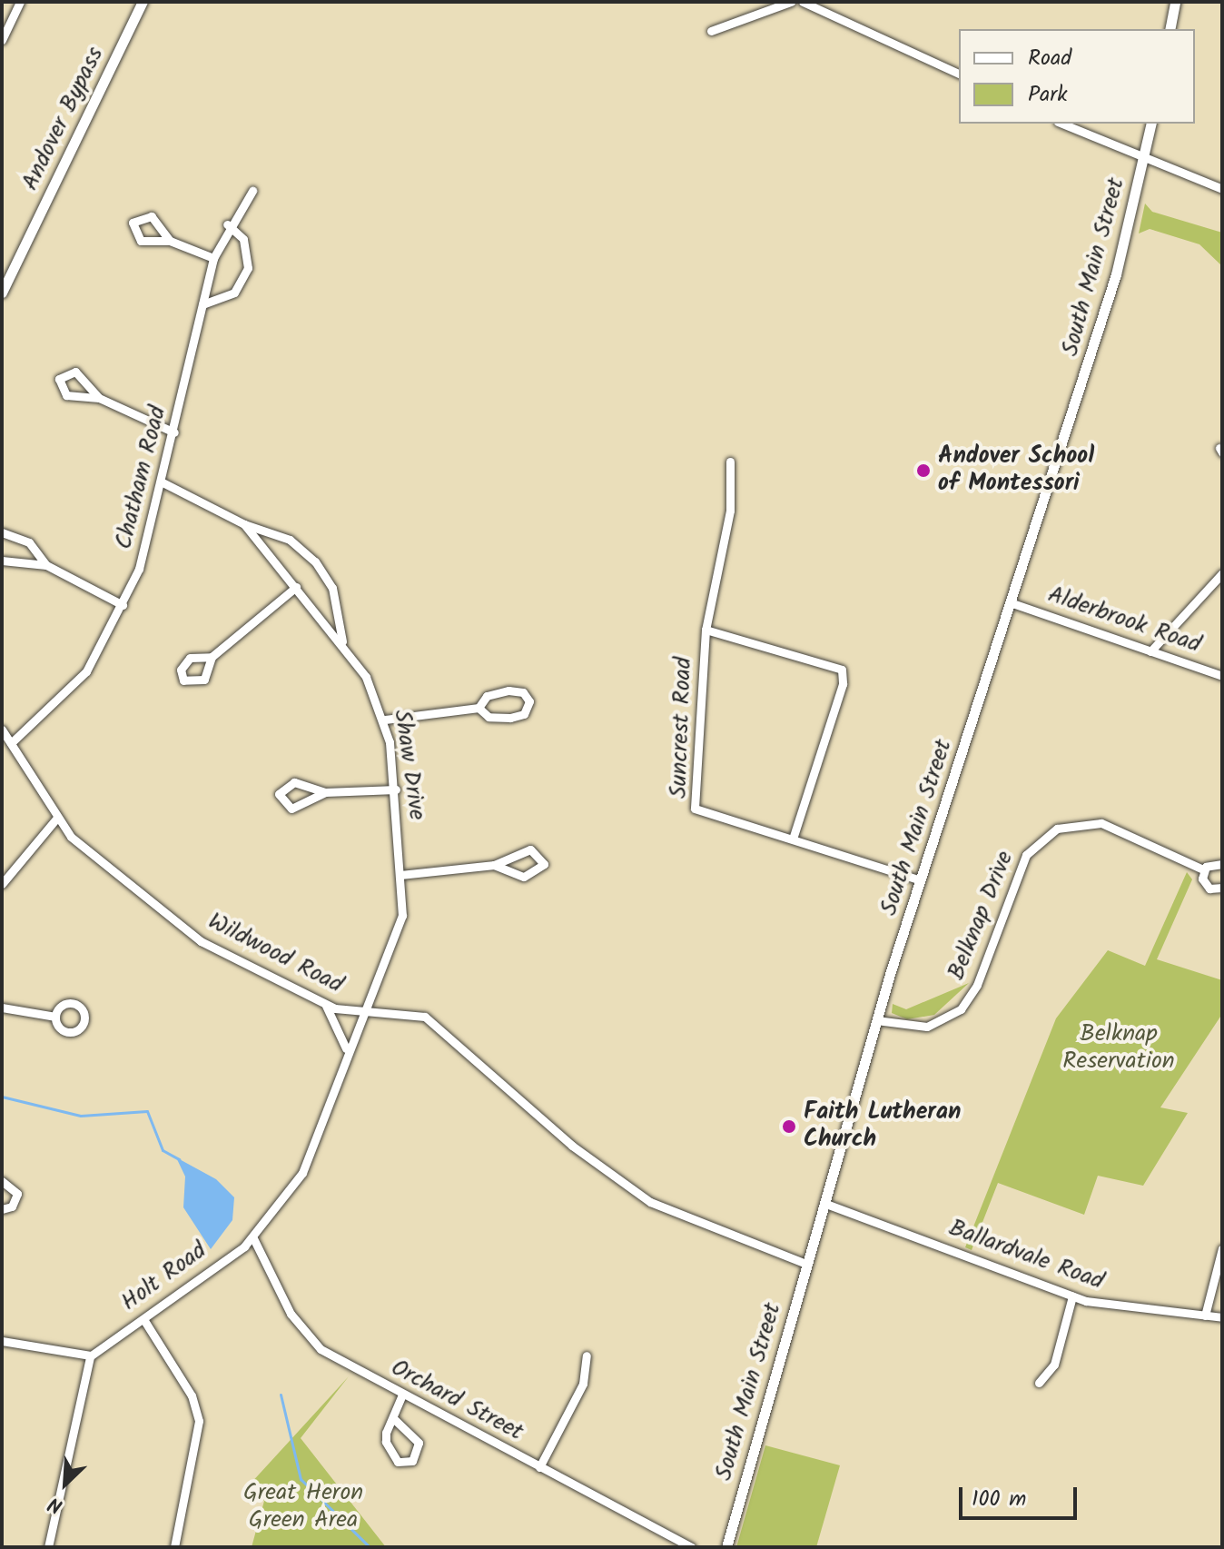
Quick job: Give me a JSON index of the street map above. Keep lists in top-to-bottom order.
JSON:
{
  "streets": {
    "main road": ["Andover Bypass", "South Main Street"],
    "street": [
      "Chatham Road",
      "Alderbrook Road",
      "Suncrest Road",
      "Shaw Drive",
      "Belknap Drive",
      "Wildwood Road",
      "Ballardvale Road",
      "Holt Road",
      "Orchard Street"
    ]
  },
  "crossings": [
    ["South Main Street", "Alderbrook Road"],
    ["South Main Street", "Suncrest Road"],
    ["South Main Street", "Belknap Drive"],
    ["South Main Street", "Wildwood Road"],
    ["South Main Street", "Ballardvale Road"],
    ["Chatham Road", "Shaw Drive"],
    ["Chatham Road", "Wildwood Road"],
    ["Shaw Drive", "Wildwood Road"],
    ["Shaw Drive", "Holt Road"],
    ["Wildwood Road", "Holt Road"],
    ["Holt Road", "Orchard Street"]
  ],
  "parks": ["Belknap Reservation", "Great Heron Green Area"],
  "places": ["Andover School of Montessori", "Faith Lutheran Church"],
  "legend": ["Road", "Park"],
  "scale_bar": "100 m",
  "north": "bottom left"
}
